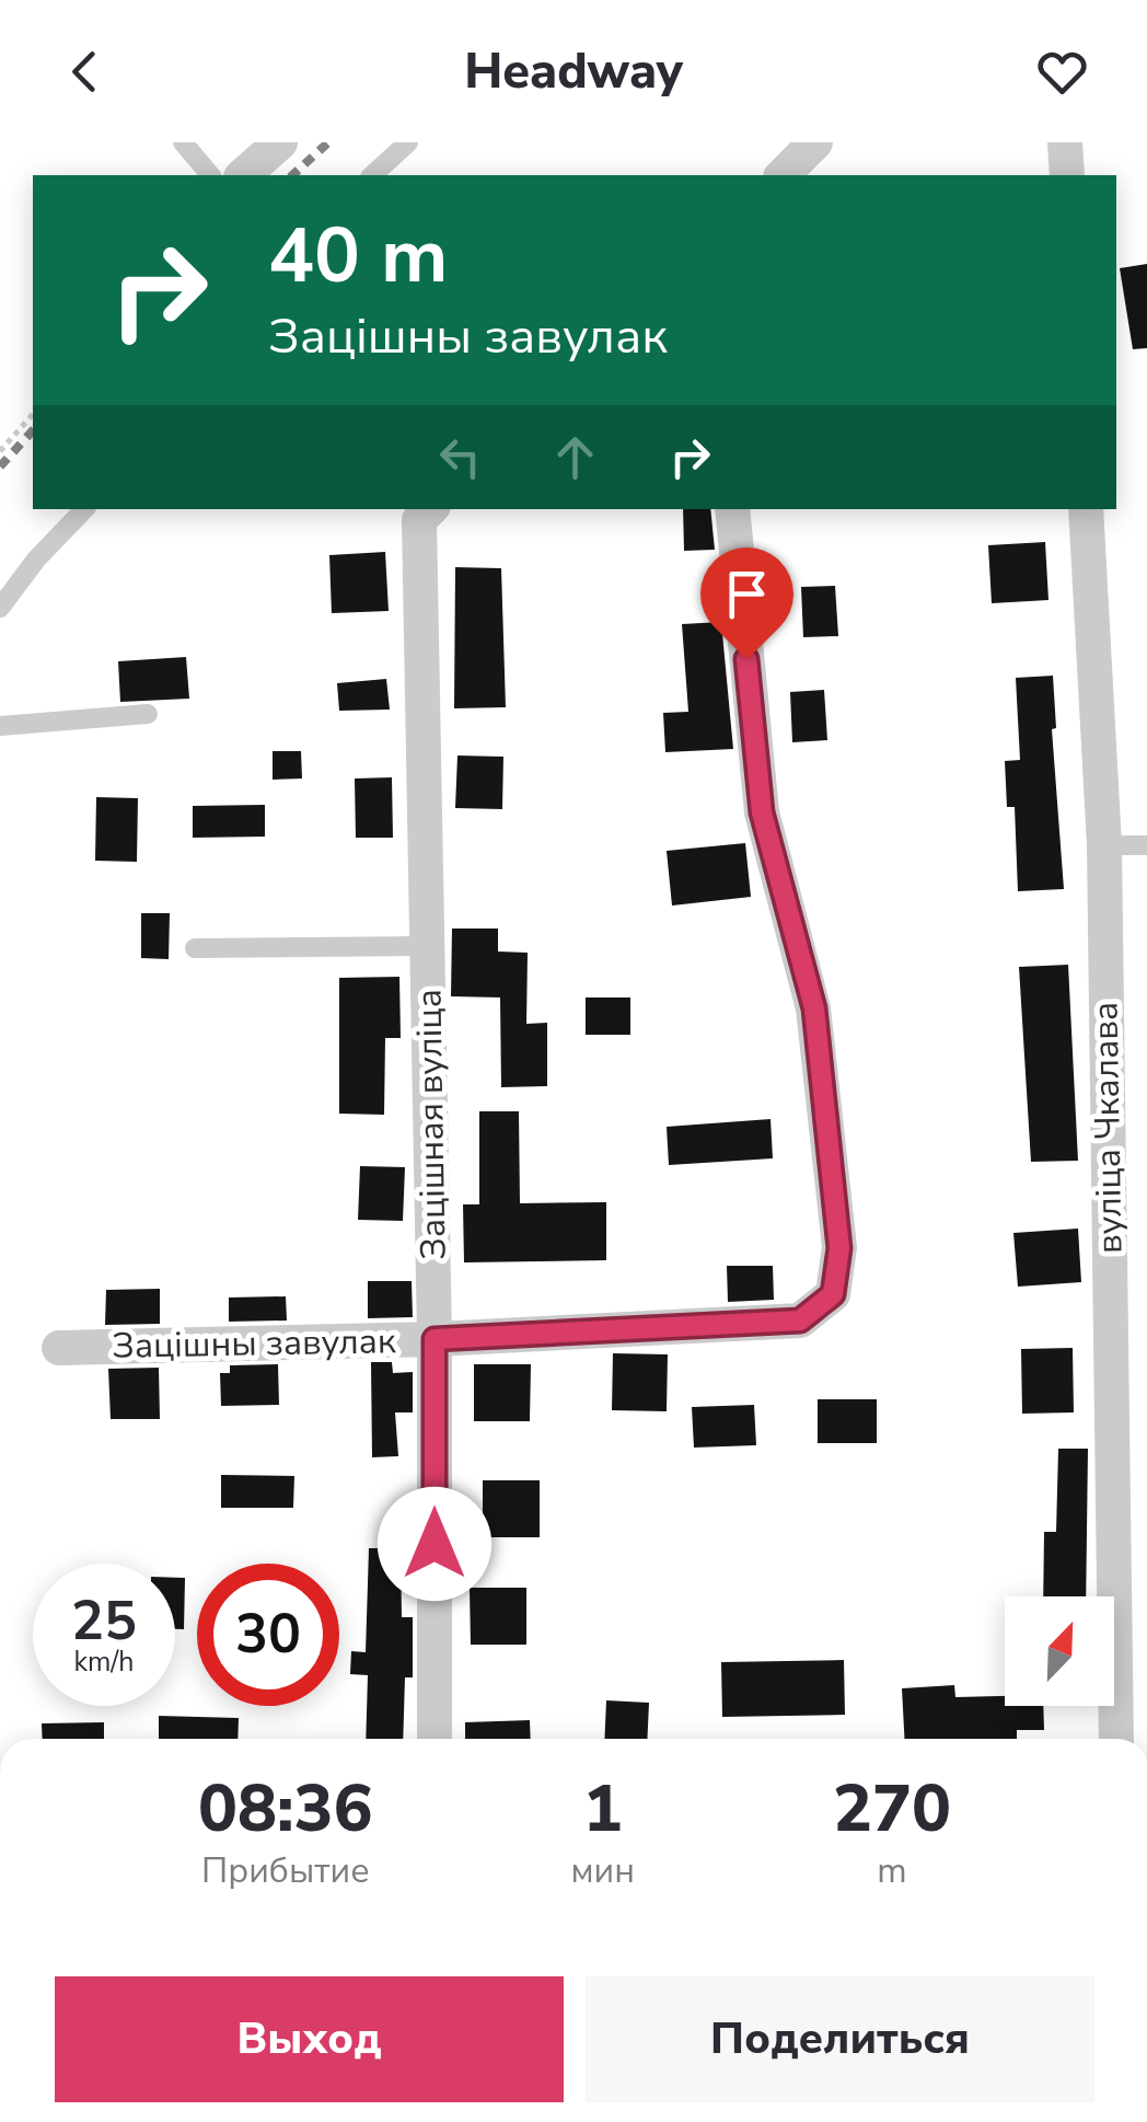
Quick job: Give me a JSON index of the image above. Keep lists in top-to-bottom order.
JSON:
{
  "streets": {
    "street": ["Зацішная вуліца", "вуліца Чкалава", "Зацішны завулак"]
  },
  "crossings": [
    ["Зацішная вуліца", "Зацішны завулак"]
  ],
  "north": "top right",
  "page": {
    "header": "Headway",
    "turn": ["40 m", "Зацішны завулак"],
    "speed": "25 km/h",
    "limit": "30",
    "eta": [
      "08:36",
      "Прибытие",
      "1",
      "мин",
      "270",
      "m"
    ],
    "buttons": ["Выход", "Поделиться"]
  }
}
